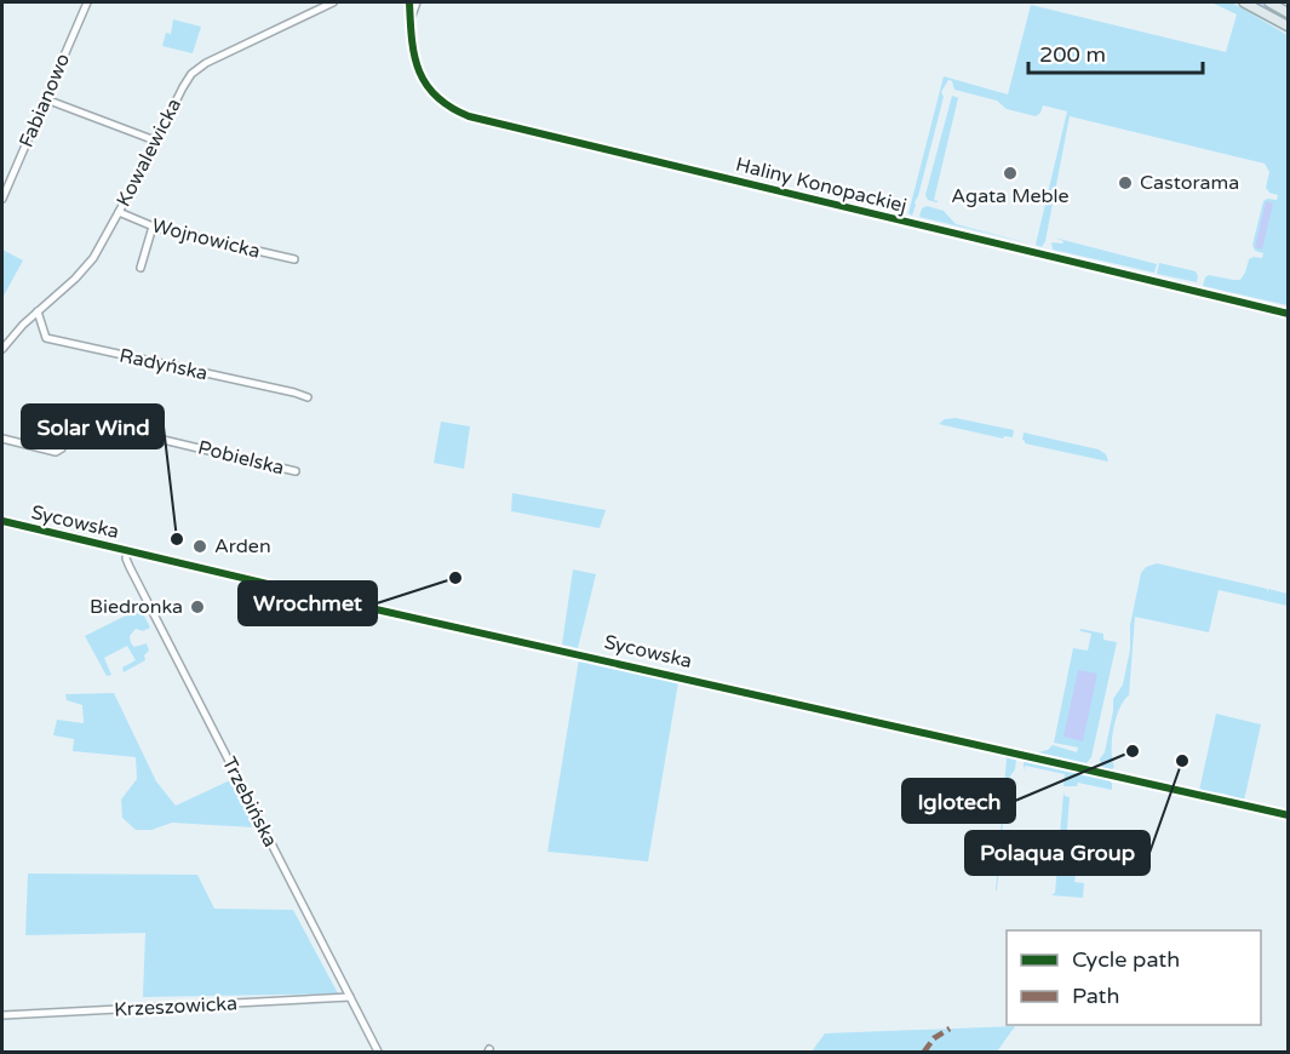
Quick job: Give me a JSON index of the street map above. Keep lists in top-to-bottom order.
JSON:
{
  "streets": {
    "street": [
      "Fabianowo",
      "Kowalewicka",
      "Haliny Konopackiej",
      "Wojnowicka",
      "Radyńska",
      "Pobielska",
      "Sycowska",
      "Trzebińska",
      "Krzeszowicka"
    ]
  },
  "crossings": [
    ["Kowalewicka", "Wojnowicka"],
    ["Kowalewicka", "Radyńska"],
    ["Sycowska", "Trzebińska"],
    ["Trzebińska", "Krzeszowicka"]
  ],
  "places": [
    "Agata Meble",
    "Castorama",
    "Solar Wind",
    "Arden",
    "Wrochmet",
    "Biedronka",
    "Iglotech",
    "Polaqua Group"
  ],
  "legend": ["Cycle path", "Path"],
  "scale_bar": "200 m"
}
